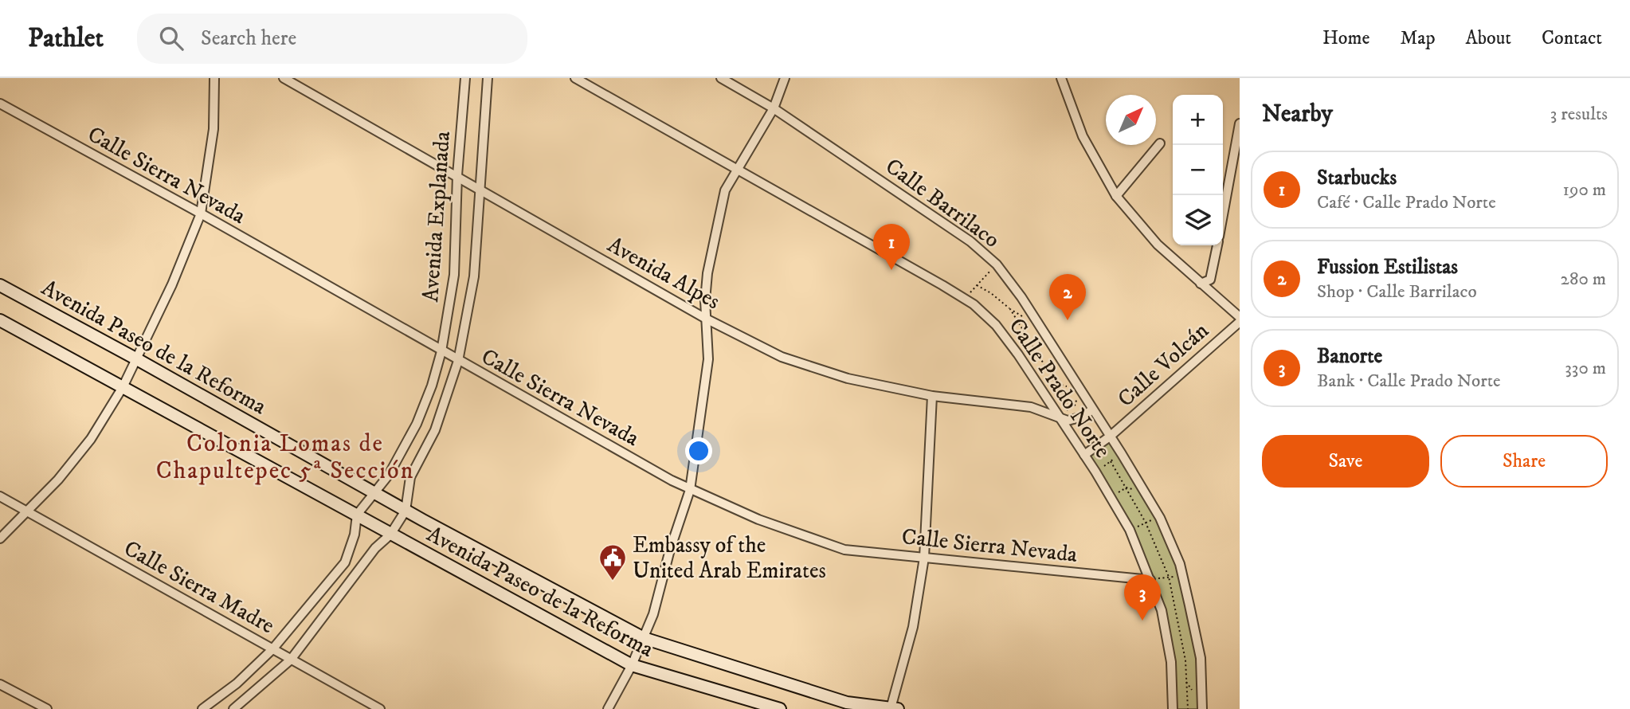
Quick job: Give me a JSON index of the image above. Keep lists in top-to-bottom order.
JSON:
{
  "streets": {
    "main road": ["Avenida Paseo de la Reforma"],
    "street": [
      "Calle Sierra Nevada",
      "Calle Barrilaco",
      "Avenida Explanada",
      "Avenida Alpes",
      "Calle Volcán",
      "Calle Prado Norte",
      "Calle Sierra Madre"
    ]
  },
  "crossings": [
    ["Calle Sierra Nevada", "Avenida Explanada"],
    ["Calle Sierra Nevada", "Calle Prado Norte"],
    ["Calle Barrilaco", "Calle Volcán"],
    ["Calle Barrilaco", "Calle Prado Norte"],
    ["Avenida Explanada", "Avenida Alpes"],
    ["Avenida Explanada", "Avenida Paseo de la Reforma"],
    ["Avenida Explanada", "Calle Sierra Madre"],
    ["Avenida Alpes", "Calle Prado Norte"],
    ["Calle Volcán", "Calle Prado Norte"]
  ],
  "districts": ["Colonia Lomas de Chapultepec 5ª Sección"],
  "places": {
    "public building": ["Embassy of the United Arab Emirates"]
  },
  "north": "top right",
  "page": {
    "header": "Pathlet",
    "search": "Search here",
    "nav": [
      "Home",
      "Map",
      "About",
      "Contact"
    ],
    "heading": ["Nearby", "3 results"],
    "map_buttons": ["+", "−"],
    "list": [
      {
        "mark": "1",
        "name": "Starbucks",
        "note": "Café · Calle Prado Norte",
        "value": "190 m"
      },
      {
        "mark": "2",
        "name": "Fussion Estilistas",
        "note": "Shop · Calle Barrilaco",
        "value": "280 m"
      },
      {
        "mark": "3",
        "name": "Banorte",
        "note": "Bank · Calle Prado Norte",
        "value": "330 m"
      }
    ],
    "pins": ["1", "2", "3"],
    "buttons": ["Save", "Share"]
  }
}
